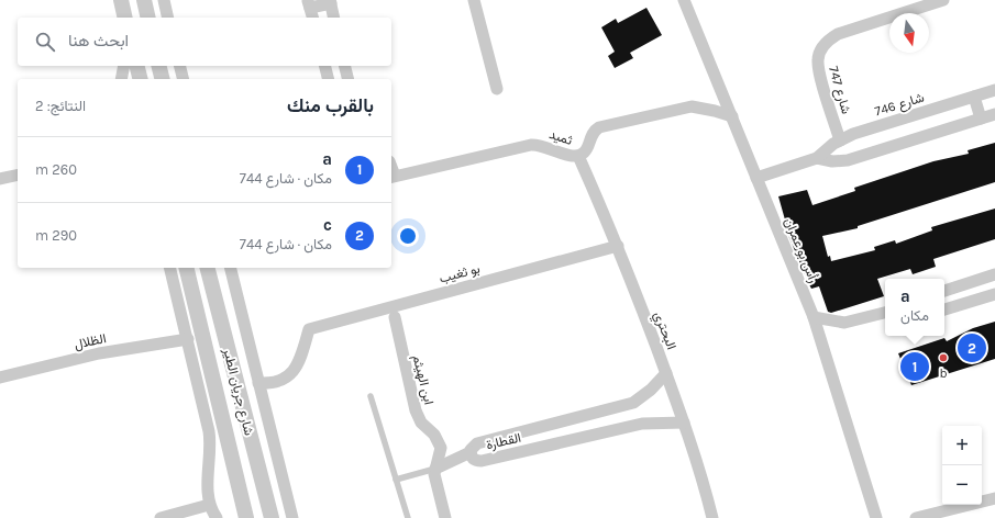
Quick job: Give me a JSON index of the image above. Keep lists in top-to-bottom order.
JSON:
{
  "streets": {
    "street": [
      "شارع 747",
      "شارع 746",
      "ثميد",
      "رأس بو عمران",
      "بو ثغيب",
      "البحتري",
      "الظلال",
      "ابن الهيثم",
      "شارع جريان الطير",
      "القطارة"
    ]
  },
  "crossings": [
    ["شارع 747", "شارع 746"],
    ["شارع 746", "رأس بو عمران"],
    ["ثميد", "رأس بو عمران"],
    ["ثميد", "البحتري"],
    ["بو ثغيب", "البحتري"],
    ["البحتري", "القطارة"]
  ],
  "places": ["b"],
  "north": "bottom",
  "page": {
    "search": "ابحث هنا",
    "heading": ["بالقرب منك", "النتائج: 2"],
    "list": [
      {
        "mark": "1",
        "name": "a",
        "note": "مكان · شارع 744",
        "value": "260 m"
      },
      {
        "mark": "2",
        "name": "c",
        "note": "مكان · شارع 744",
        "value": "290 m"
      }
    ],
    "popup": ["a", "مكان"],
    "pins": ["2", "1"],
    "map_buttons": ["+", "−"]
  }
}
